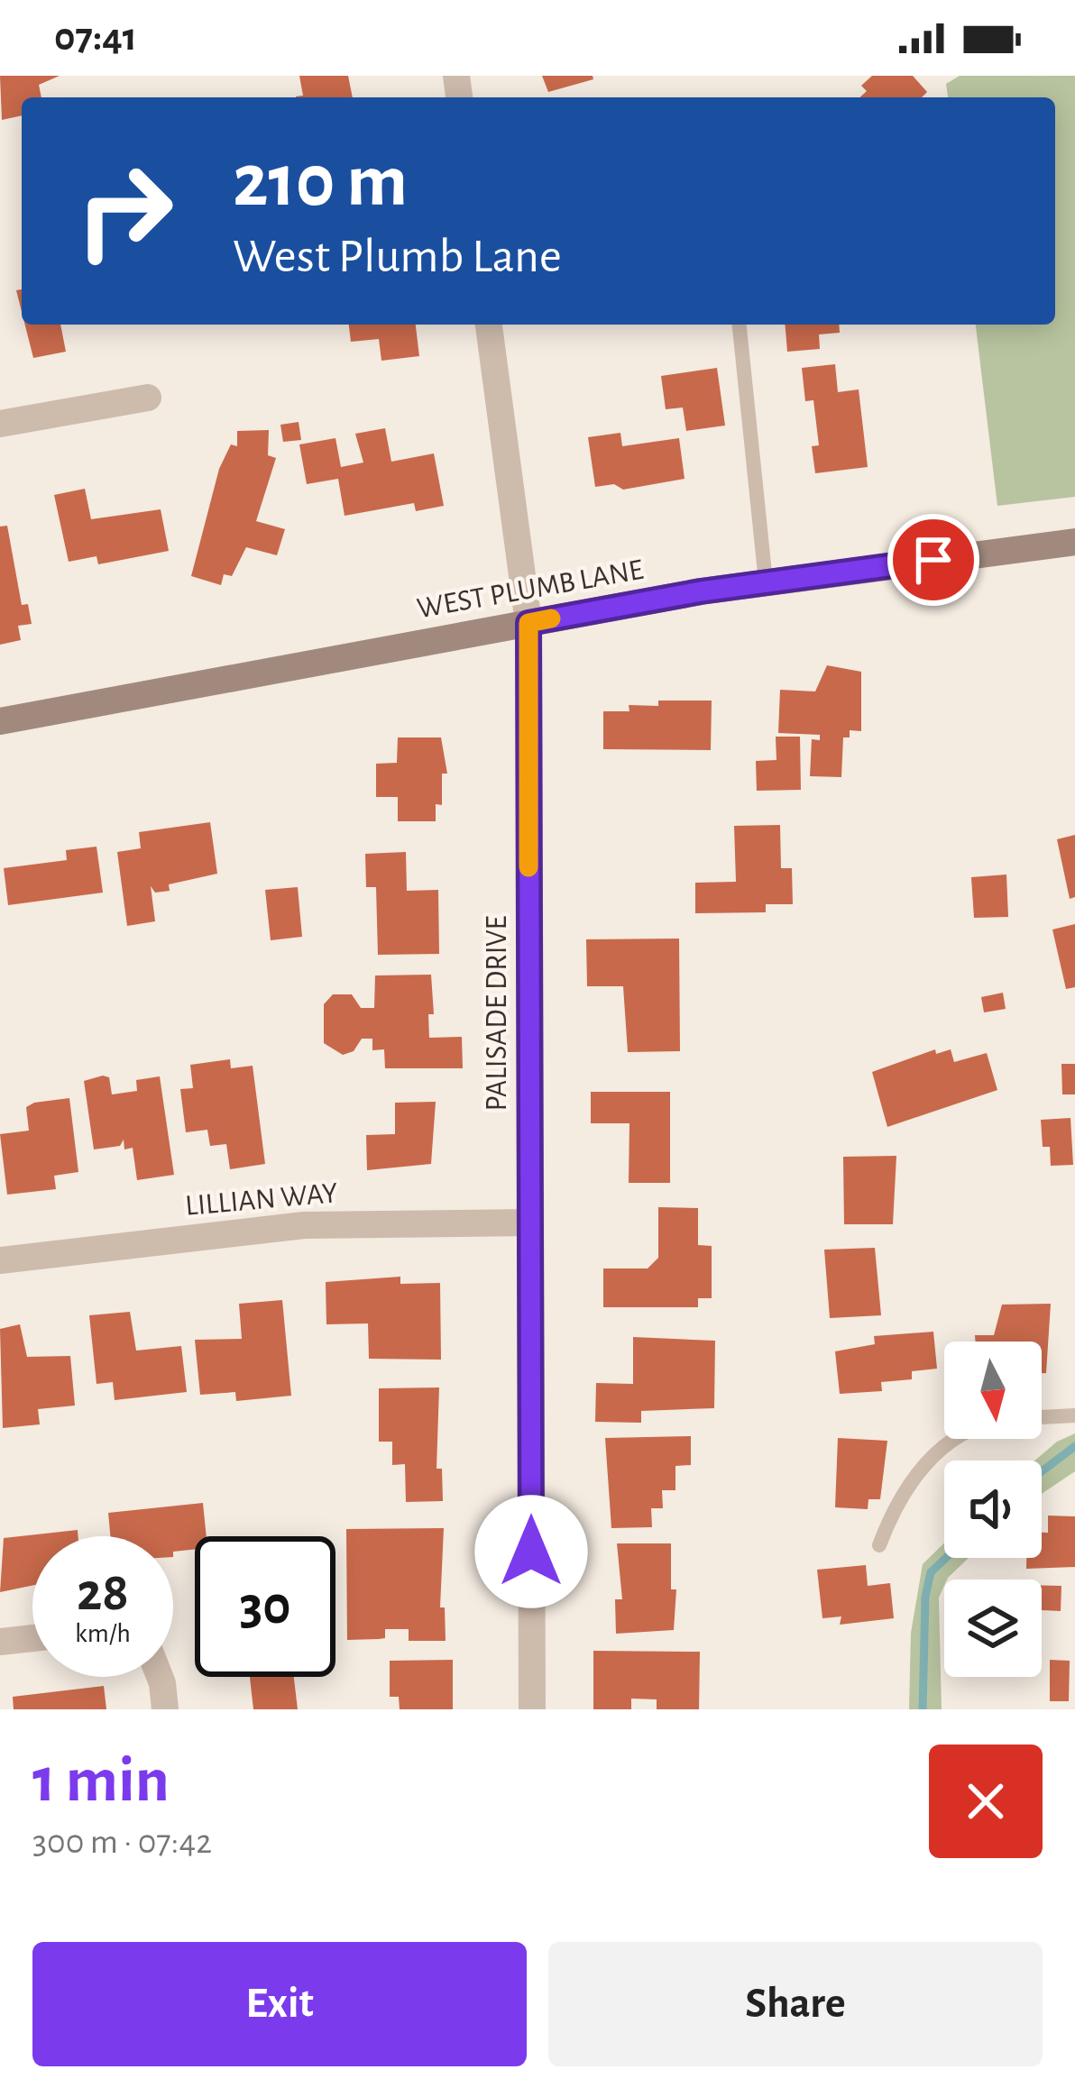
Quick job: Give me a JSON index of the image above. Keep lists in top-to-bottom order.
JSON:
{
  "streets": {
    "main road": ["WEST PLUMB LANE"],
    "street": ["PALISADE DRIVE", "LILLIAN WAY"]
  },
  "crossings": [
    ["WEST PLUMB LANE", "PALISADE DRIVE"],
    ["PALISADE DRIVE", "LILLIAN WAY"]
  ],
  "north": "bottom",
  "page": {
    "status": "07:41",
    "turn": ["210 m", "West Plumb Lane"],
    "speed": "28 km/h",
    "limit": "30",
    "heading": ["1 min", "300 m · 07:42"],
    "buttons": ["Exit", "Share"]
  }
}
